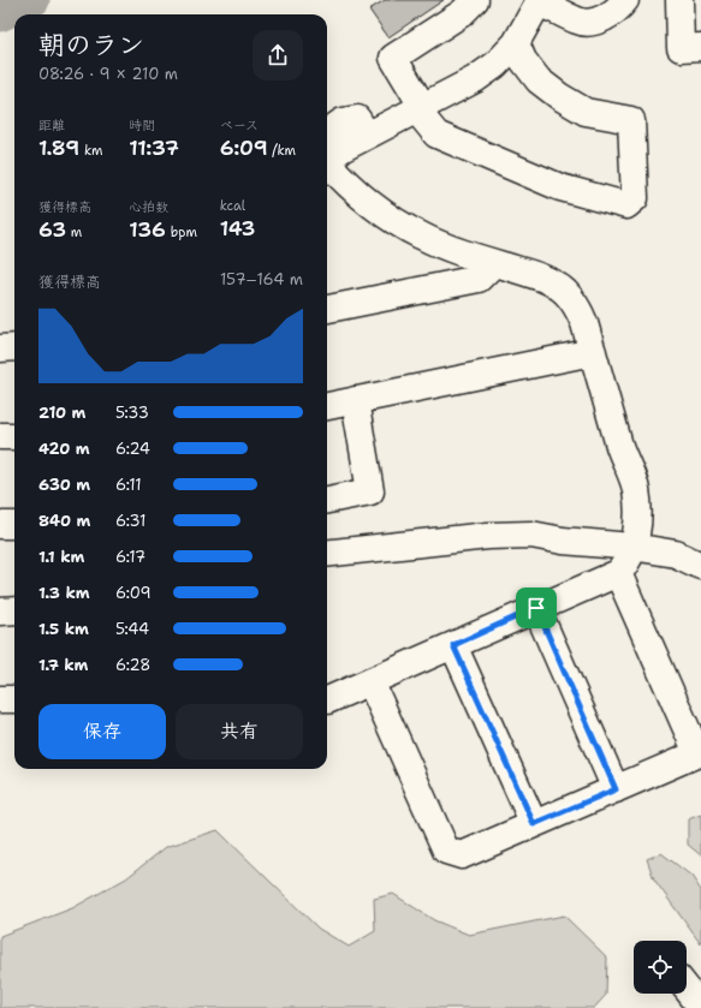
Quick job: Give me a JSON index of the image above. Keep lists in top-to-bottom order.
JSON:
{
  "page": {
    "heading": ["朝のラン", "08:26 · 9 × 210 m"],
    "stats": [
      ["距離", "1.89 km"],
      ["時間", "11:37"],
      ["ペース", "6:09 /km"],
      ["獲得標高", "63 m"],
      ["心拍数", "136 bpm"],
      ["kcal", "143"]
    ],
    "chart": ["獲得標高", "157–164 m"],
    "list": [
      {
        "name": "210 m",
        "note": "5:33"
      },
      {
        "name": "420 m",
        "note": "6:24"
      },
      {
        "name": "630 m",
        "note": "6:11"
      },
      {
        "name": "840 m",
        "note": "6:31"
      },
      {
        "name": "1.1 km",
        "note": "6:17"
      },
      {
        "name": "1.3 km",
        "note": "6:09"
      },
      {
        "name": "1.5 km",
        "note": "5:44"
      },
      {
        "name": "1.7 km",
        "note": "6:28"
      }
    ],
    "buttons": ["保存", "共有"]
  }
}
